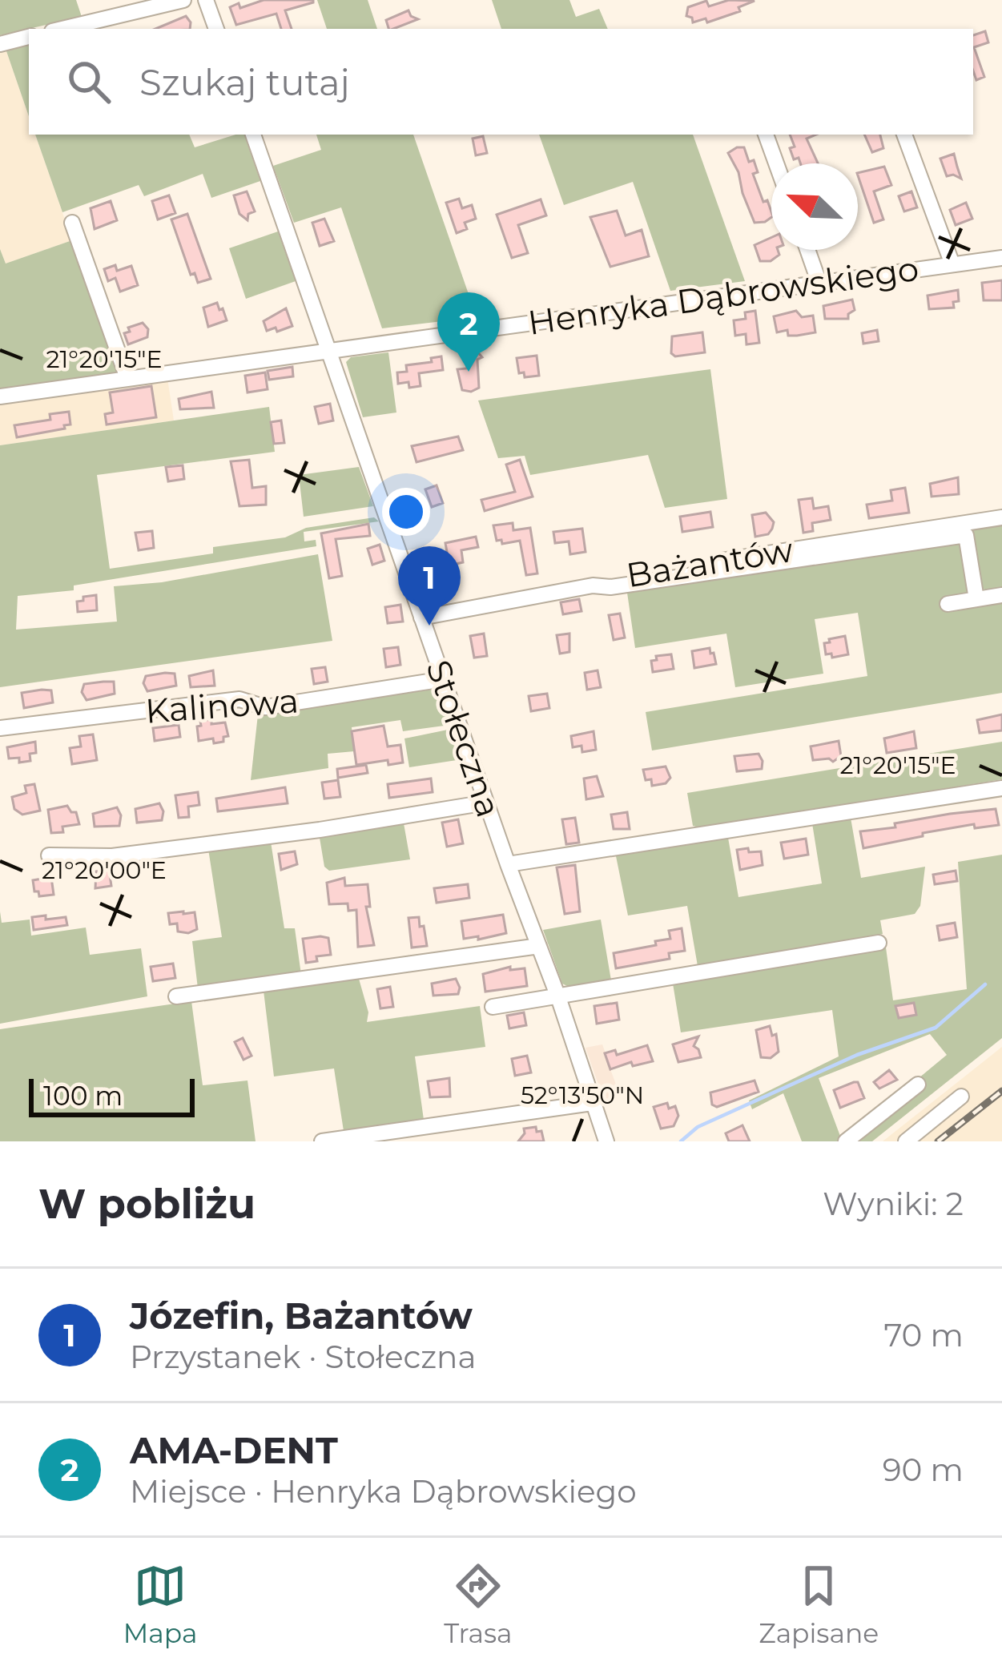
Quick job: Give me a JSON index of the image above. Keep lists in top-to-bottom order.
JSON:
{
  "streets": {
    "street": [
      "Henryka Dąbrowskiego",
      "Bażantów",
      "Kalinowa",
      "Stołeczna"
    ]
  },
  "crossings": [
    ["Henryka Dąbrowskiego", "Stołeczna"],
    ["Bażantów", "Stołeczna"],
    ["Kalinowa", "Stołeczna"]
  ],
  "scale_bar": "100 m",
  "north": "top left",
  "page": {
    "search": "Szukaj tutaj",
    "pins": ["2", "1"],
    "scale": "100 m",
    "heading": ["W pobliżu", "Wyniki: 2"],
    "list": [
      {
        "mark": "1",
        "name": "Józefin, Bażantów",
        "note": "Przystanek · Stołeczna",
        "value": "70 m"
      },
      {
        "mark": "2",
        "name": "AMA-DENT",
        "note": "Miejsce · Henryka Dąbrowskiego",
        "value": "90 m"
      }
    ],
    "nav": ["Mapa", "Trasa", "Zapisane"]
  },
  "coordinates": ["21°20'15\"E", "21°20'00\"E", "52°13'50\"N"]
}
